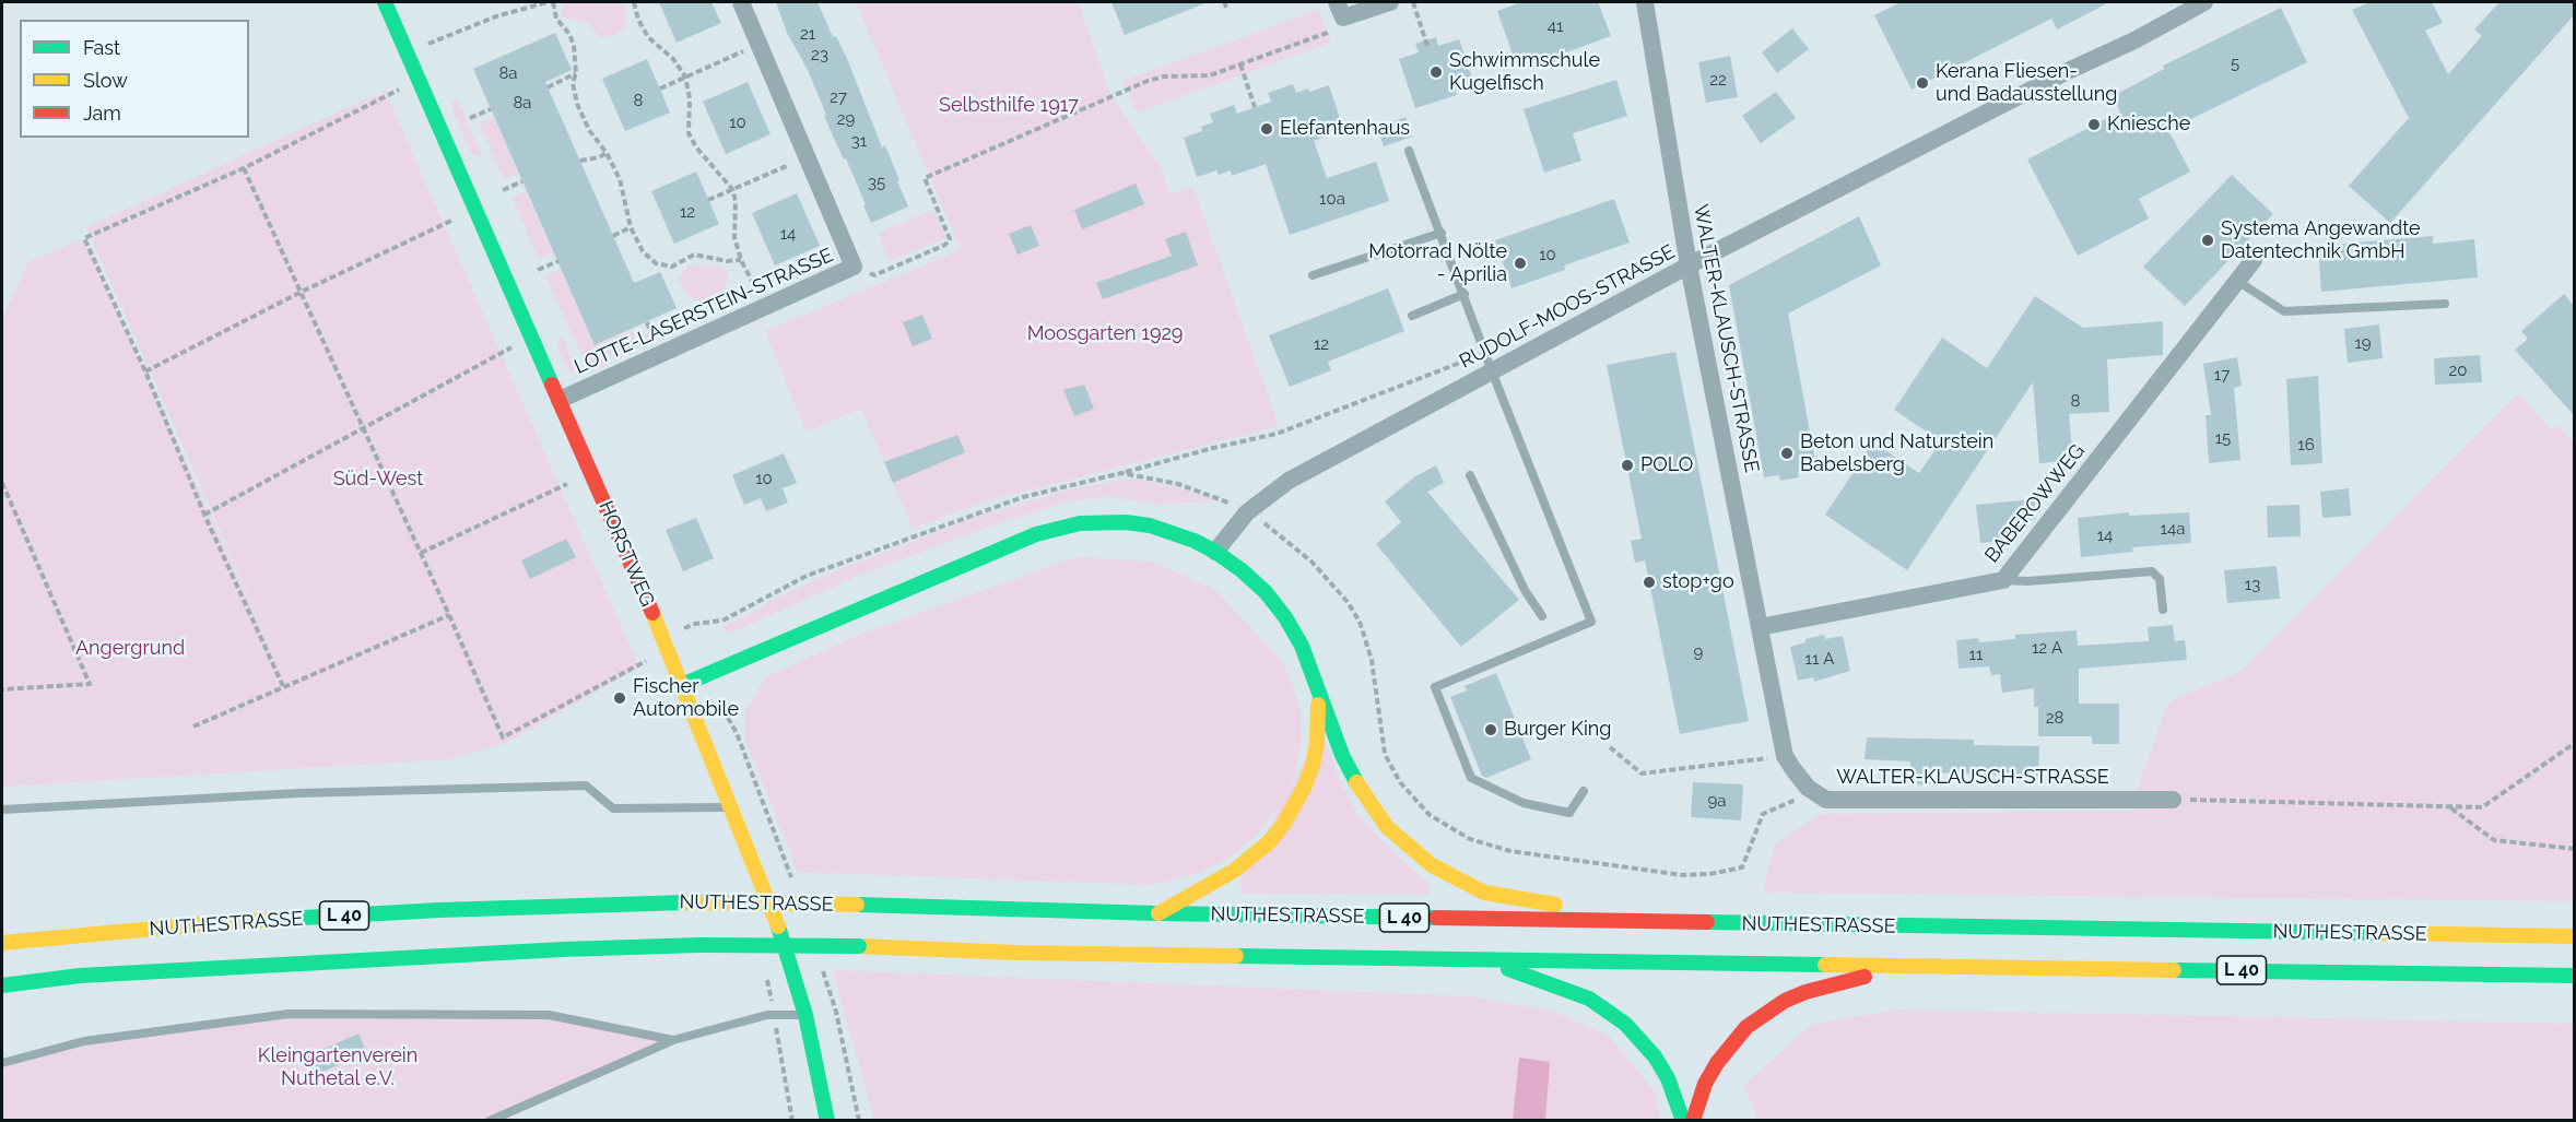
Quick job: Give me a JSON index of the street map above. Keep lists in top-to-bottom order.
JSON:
{
  "streets": {
    "main road": ["HORSTWEG", "NUTHESTRASSE", "L 40"],
    "street": [
      "RUDOLF-MOOS-STRASSE",
      "LOTTE-LASERSTEIN-STRASSE",
      "WALTER-KLAUSCH-STRASSE",
      "BABEROWWEG"
    ]
  },
  "crossings": [
    ["RUDOLF-MOOS-STRASSE", "WALTER-KLAUSCH-STRASSE"],
    ["LOTTE-LASERSTEIN-STRASSE", "HORSTWEG"],
    ["WALTER-KLAUSCH-STRASSE", "BABEROWWEG"]
  ],
  "parks": [
    "Selbsthilfe 1917",
    "Moosgarten 1929",
    "Süd-West",
    "Angergrund",
    "Kleingartenverein Nuthetal e.V."
  ],
  "places": [
    "Schwimmschule Kugelfisch",
    "Kerana Fliesen- und Badausstellung",
    "Kniesche",
    "Elefantenhaus",
    "Systema Angewandte Datentechnik GmbH",
    "Motorrad Nölte - Aprilia",
    "Beton und Naturstein Babelsberg",
    "POLO",
    "stop+go",
    "Fischer Automobile",
    "Burger King"
  ],
  "house_numbers": [
    "41",
    "21",
    "23",
    "5",
    "8a",
    "22",
    "27",
    "8",
    "8a",
    "29",
    "10",
    "31",
    "35",
    "10a",
    "12",
    "14",
    "10",
    "19",
    "12",
    "20",
    "17",
    "8",
    "15",
    "16",
    "10",
    "14a",
    "14",
    "13",
    "12 A",
    "9",
    "11",
    "11 A",
    "28",
    "9a"
  ],
  "legend": ["Fast", "Slow", "Jam"]
}
